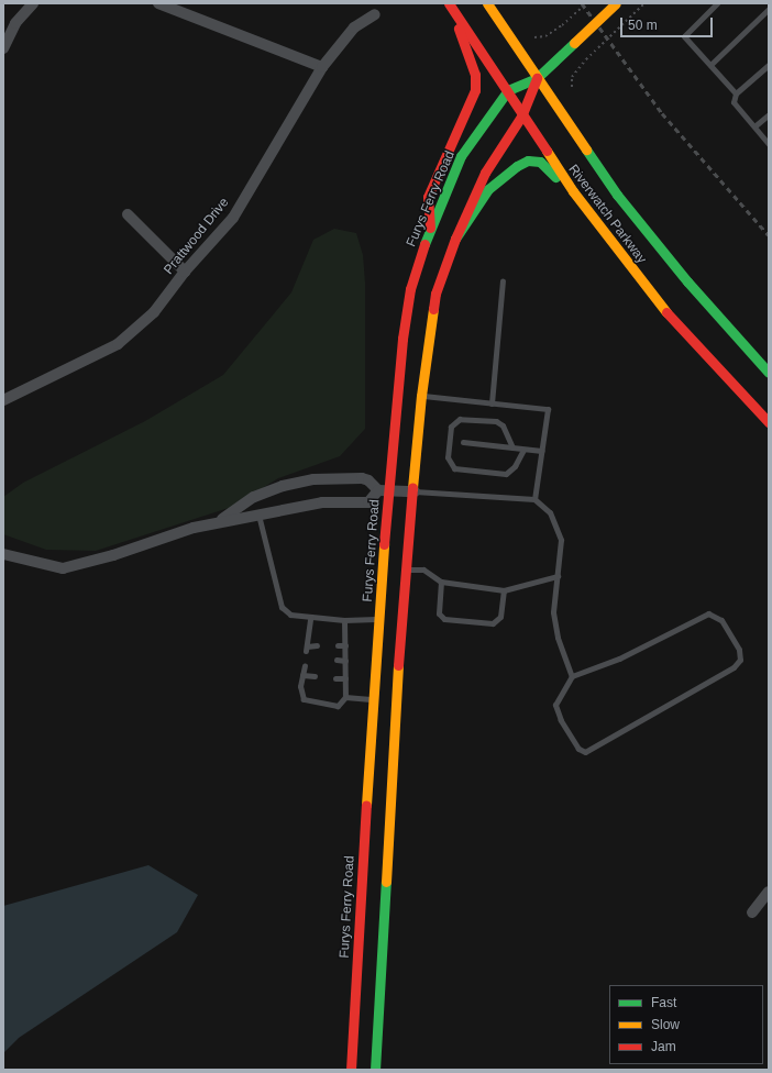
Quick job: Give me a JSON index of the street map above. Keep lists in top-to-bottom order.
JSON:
{
  "streets": {
    "main road": ["Furys Ferry Road", "Riverwatch Parkway"],
    "street": ["Prattwood Drive"]
  },
  "crossings": [
    ["Furys Ferry Road", "Riverwatch Parkway"]
  ],
  "legend": ["Fast", "Slow", "Jam"],
  "scale_bar": "50 m"
}
